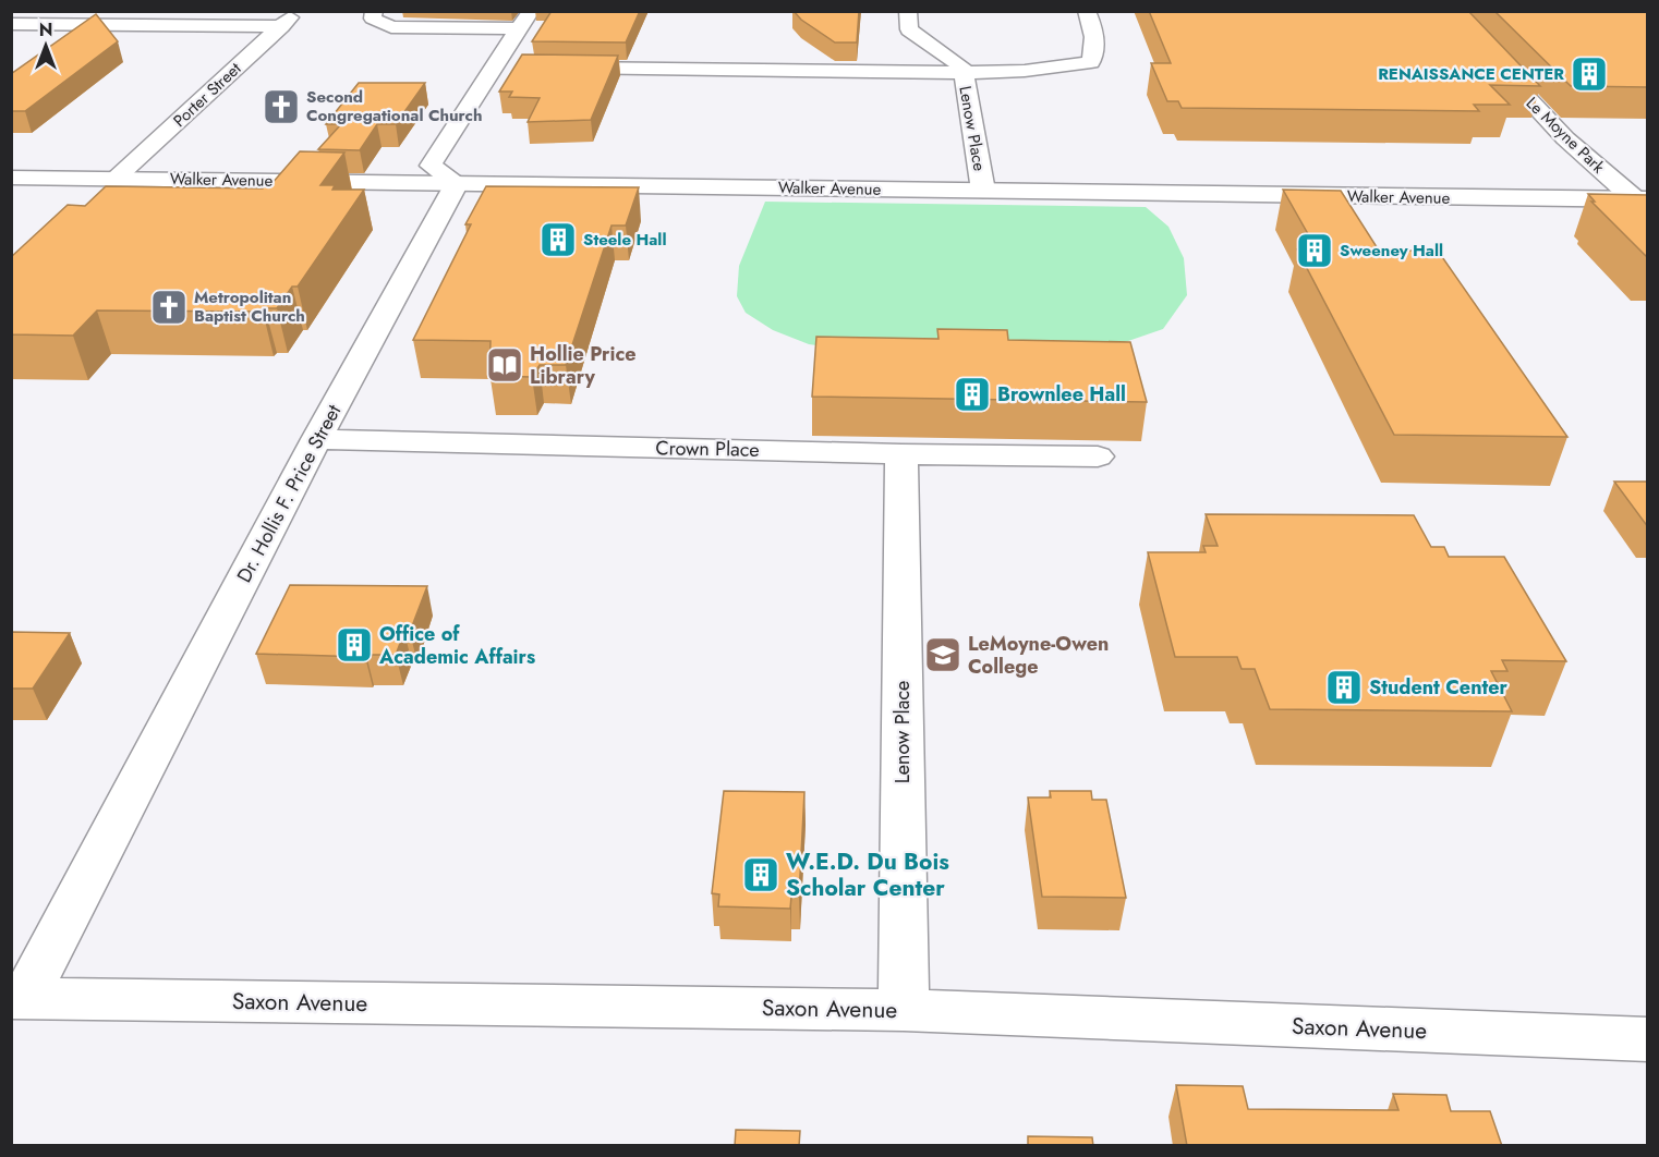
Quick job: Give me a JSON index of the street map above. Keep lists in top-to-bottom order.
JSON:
{
  "streets": {
    "street": [
      "Porter Street",
      "Lenow Place",
      "Le Moyne Park",
      "Walker Avenue",
      "Crown Place",
      "Dr. Hollis F. Price Street",
      "Saxon Avenue"
    ]
  },
  "crossings": [
    ["Porter Street", "Walker Avenue"],
    ["Lenow Place", "Walker Avenue"],
    ["Lenow Place", "Crown Place"],
    ["Lenow Place", "Saxon Avenue"],
    ["Le Moyne Park", "Walker Avenue"],
    ["Walker Avenue", "Dr. Hollis F. Price Street"],
    ["Crown Place", "Dr. Hollis F. Price Street"],
    ["Dr. Hollis F. Price Street", "Saxon Avenue"]
  ],
  "places": {
    "building": [
      "RENAISSANCE CENTER",
      "Steele Hall",
      "Sweeney Hall",
      "Brownlee Hall",
      "Office of Academic Affairs",
      "Student Center",
      "W.E.D. Du Bois Scholar Center"
    ],
    "church": ["Second Congregational Church", "Metropolitan Baptist Church"],
    "library": ["Hollie Price Library"],
    "school or university": ["LeMoyne-Owen College"]
  },
  "north": "top"
}
